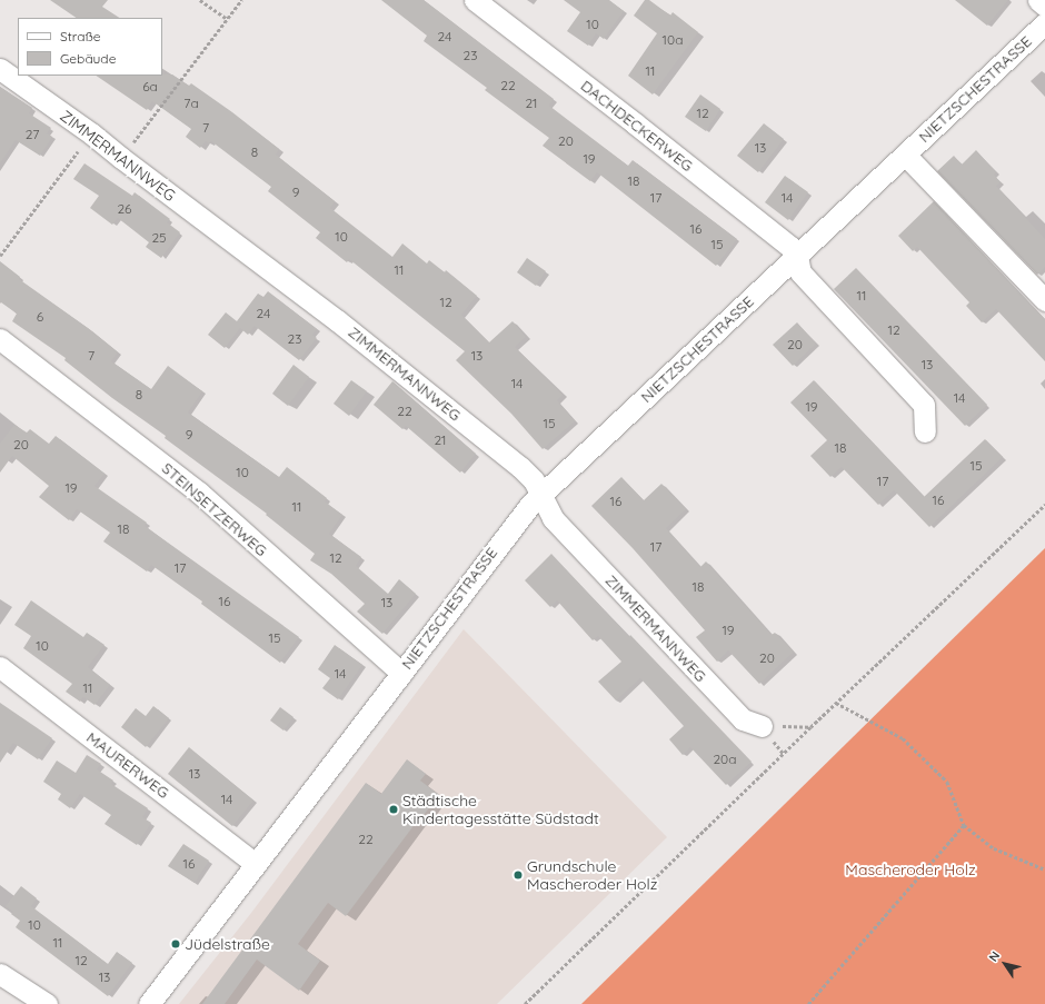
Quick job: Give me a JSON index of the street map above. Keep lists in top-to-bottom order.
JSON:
{
  "streets": {
    "street": [
      "NIETZSCHESTRASSE",
      "DACHDECKERWEG",
      "ZIMMERMANNWEG",
      "STEINSETZERWEG",
      "MAURERWEG"
    ]
  },
  "crossings": [
    ["NIETZSCHESTRASSE", "DACHDECKERWEG"],
    ["NIETZSCHESTRASSE", "ZIMMERMANNWEG"],
    ["NIETZSCHESTRASSE", "STEINSETZERWEG"],
    ["NIETZSCHESTRASSE", "MAURERWEG"]
  ],
  "parks": ["Mascheroder Holz"],
  "places": ["Städtische Kindertagesstätte Südstadt", "Grundschule Mascheroder Holz", "Jüdelstraße"],
  "house_numbers": [
    "10",
    "24",
    "10a",
    "23",
    "11",
    "22",
    "6a",
    "7a",
    "21",
    "12",
    "7",
    "27",
    "20",
    "13",
    "8",
    "19",
    "18",
    "9",
    "17",
    "14",
    "26",
    "16",
    "10",
    "25",
    "15",
    "11",
    "11",
    "12",
    "24",
    "6",
    "12",
    "23",
    "20",
    "7",
    "13",
    "13",
    "14",
    "8",
    "14",
    "19",
    "22",
    "15",
    "9",
    "21",
    "20",
    "18",
    "15",
    "10",
    "17",
    "19",
    "16",
    "16",
    "11",
    "18",
    "17",
    "12",
    "17",
    "18",
    "16",
    "13",
    "19",
    "15",
    "10",
    "20",
    "14",
    "11",
    "20a",
    "13",
    "14",
    "22",
    "16",
    "10",
    "11",
    "12",
    "13"
  ],
  "legend": ["Straße", "Gebäude"],
  "north": "top left"
}
